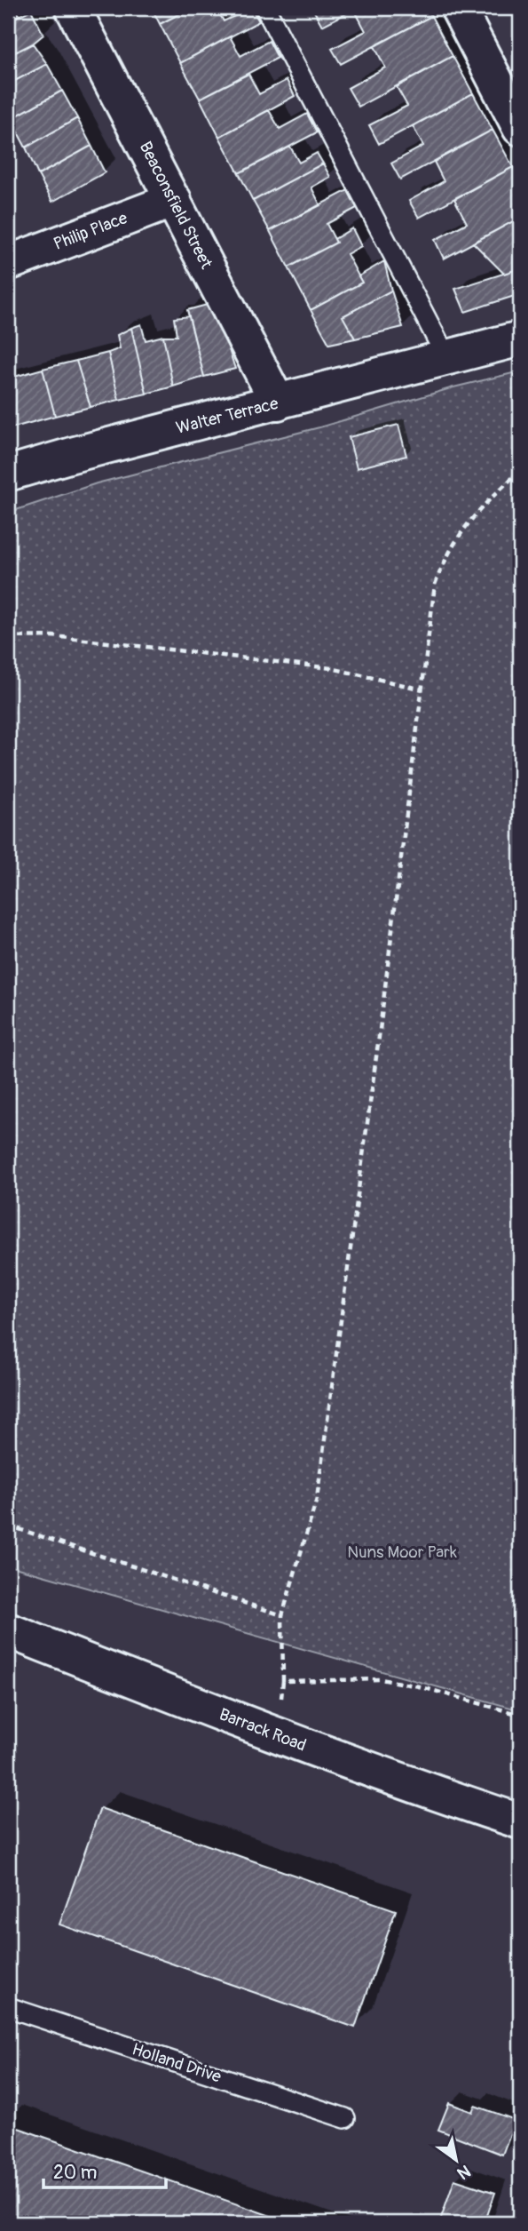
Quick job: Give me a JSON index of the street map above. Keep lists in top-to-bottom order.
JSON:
{
  "streets": {
    "street": [
      "Beaconsfield Street",
      "Philip Place",
      "Walter Terrace",
      "Barrack Road"
    ],
    "lane": ["Holland Drive"]
  },
  "crossings": [
    ["Beaconsfield Street", "Philip Place"],
    ["Beaconsfield Street", "Walter Terrace"]
  ],
  "parks": ["Nuns Moor Park"],
  "scale_bar": "20 m",
  "north": "bottom right"
}
